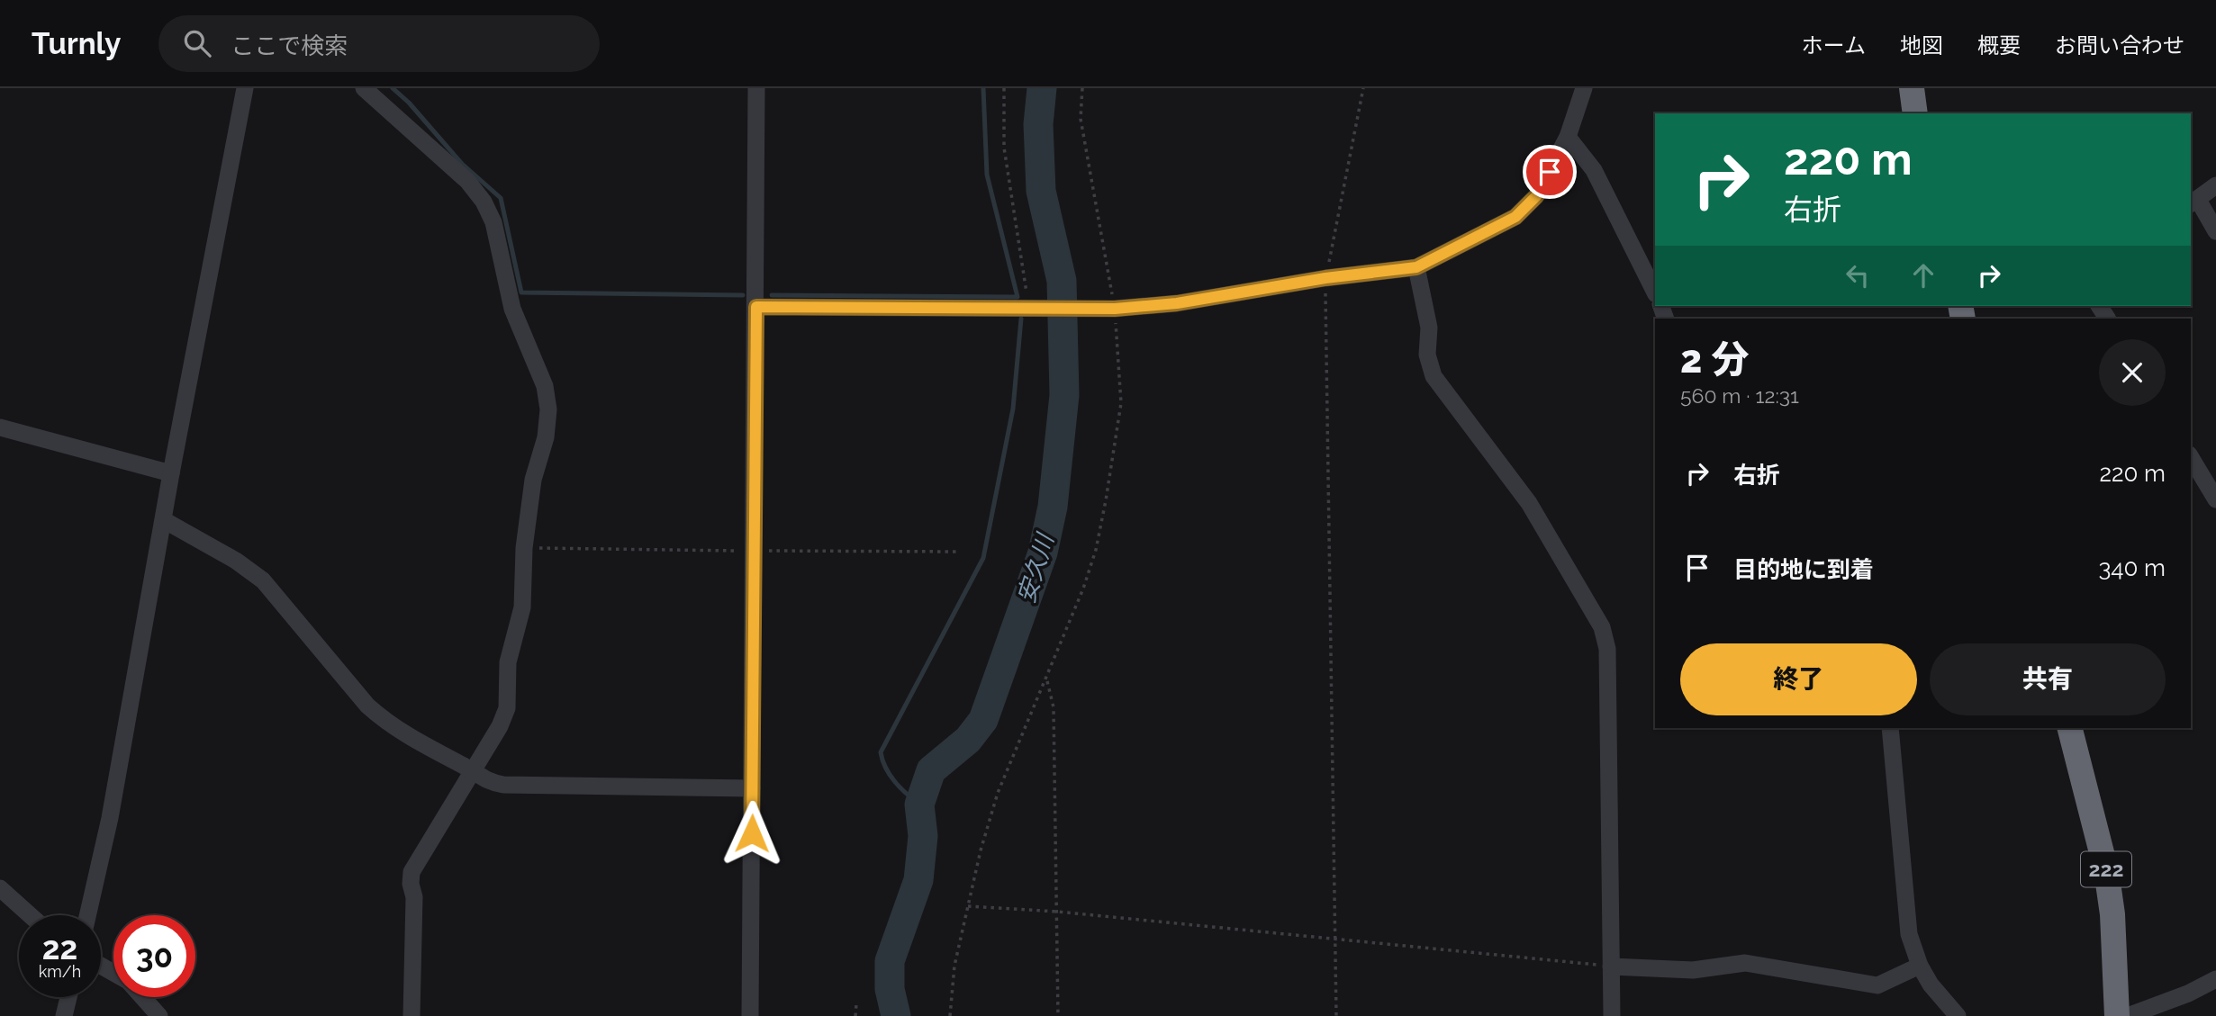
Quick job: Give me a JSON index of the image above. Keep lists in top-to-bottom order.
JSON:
{
  "streets": {
    "highway": ["222"]
  },
  "water": ["安久川"],
  "page": {
    "header": "Turnly",
    "search": "ここで検索",
    "nav": [
      "ホーム",
      "地図",
      "概要",
      "お問い合わせ"
    ],
    "turn": ["220 m", "右折"],
    "heading": ["2 分", "560 m · 12:31"],
    "list": [
      {
        "name": "右折",
        "value": "220 m"
      },
      {
        "name": "目的地に到着",
        "value": "340 m"
      }
    ],
    "buttons": ["終了", "共有"],
    "speed": "22 km/h",
    "limit": "30"
  }
}
